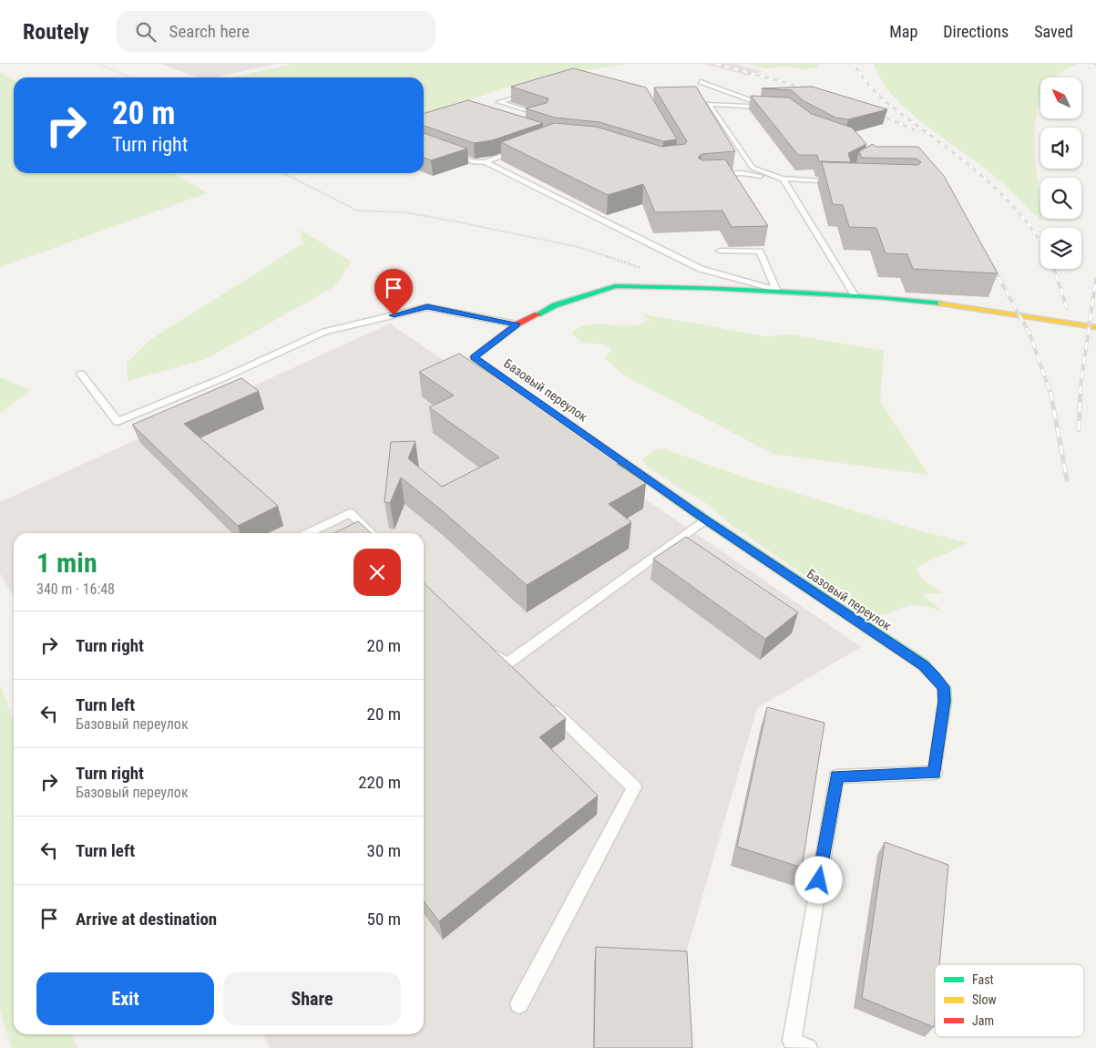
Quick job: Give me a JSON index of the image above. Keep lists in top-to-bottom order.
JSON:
{
  "streets": {
    "street": ["Базовый переулок"]
  },
  "legend": ["Fast", "Slow", "Jam"],
  "north": "top left",
  "page": {
    "header": "Routely",
    "search": "Search here",
    "nav": ["Map", "Directions", "Saved"],
    "turn": ["20 m", "Turn right"],
    "heading": ["1 min", "340 m · 16:48"],
    "list": [
      {
        "name": "Turn right",
        "value": "20 m"
      },
      {
        "name": "Turn left",
        "note": "Базовый переулок",
        "value": "20 m"
      },
      {
        "name": "Turn right",
        "note": "Базовый переулок",
        "value": "220 m"
      },
      {
        "name": "Turn left",
        "value": "30 m"
      },
      {
        "name": "Arrive at destination",
        "value": "50 m"
      }
    ],
    "buttons": ["Exit", "Share"]
  }
}
